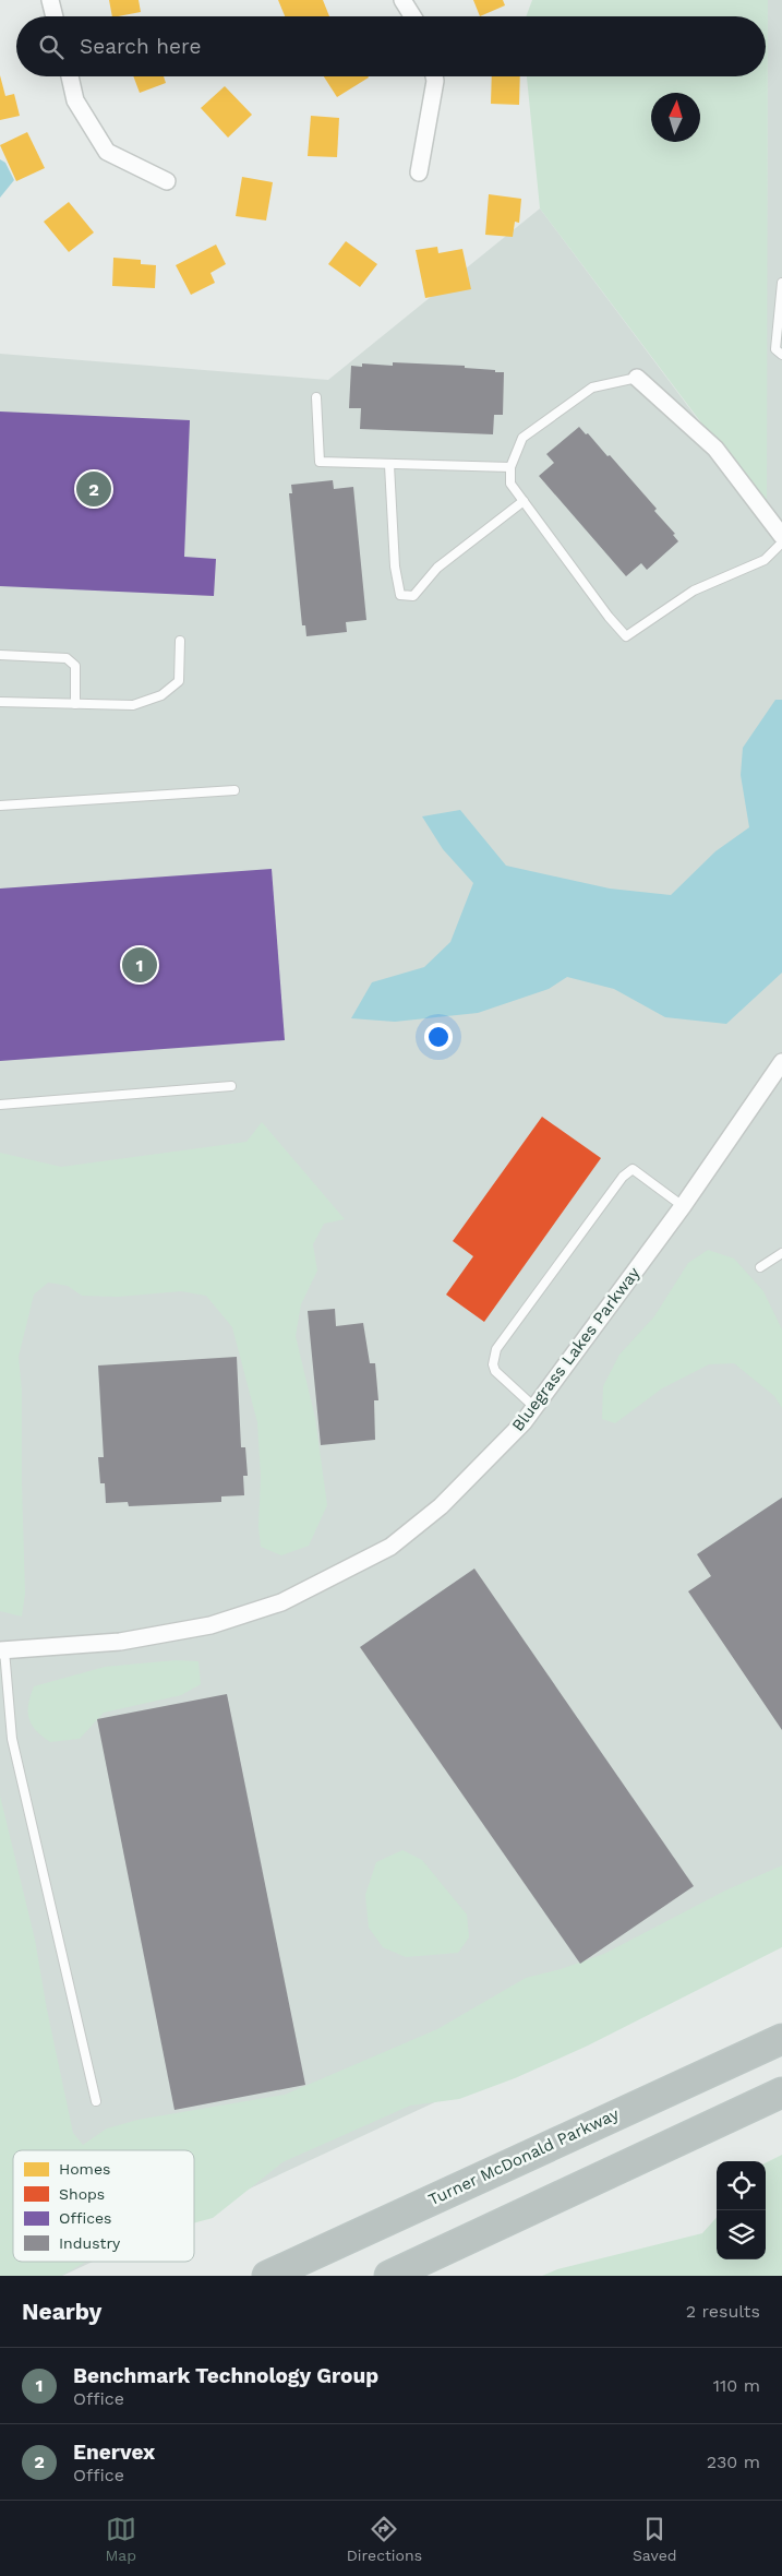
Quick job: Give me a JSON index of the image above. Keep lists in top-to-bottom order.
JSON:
{
  "streets": {
    "highway": ["Turner McDonald Parkway"],
    "street": ["Bluegrass Lakes Parkway"]
  },
  "legend": [
    "Homes",
    "Shops",
    "Offices",
    "Industry"
  ],
  "north": "top",
  "page": {
    "search": "Search here",
    "pins": ["2", "1"],
    "heading": ["Nearby", "2 results"],
    "list": [
      {
        "mark": "1",
        "name": "Benchmark Technology Group",
        "note": "Office",
        "value": "110 m"
      },
      {
        "mark": "2",
        "name": "Enervex",
        "note": "Office",
        "value": "230 m"
      }
    ],
    "nav": ["Map", "Directions", "Saved"]
  }
}
